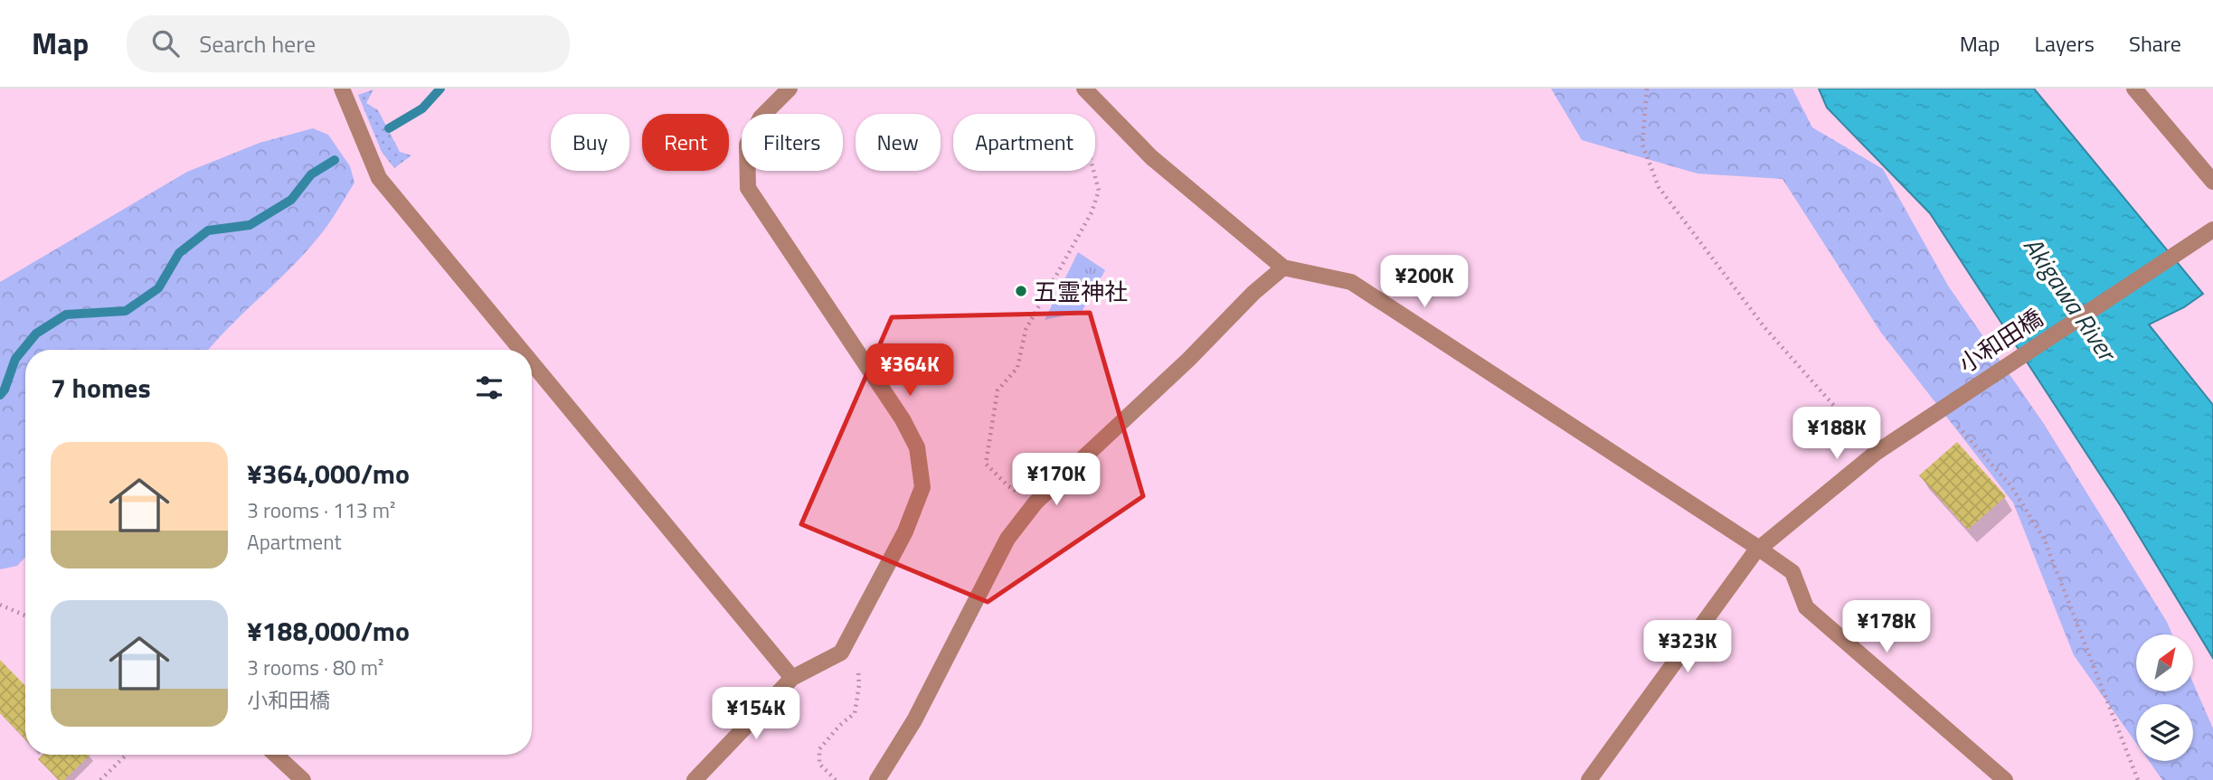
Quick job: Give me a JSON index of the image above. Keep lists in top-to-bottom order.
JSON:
{
  "streets": {
    "street": ["小和田橋"]
  },
  "water": ["Akigawa River"],
  "places": ["五霊神社"],
  "north": "top right",
  "page": {
    "header": "Map",
    "search": "Search here",
    "nav": ["Map", "Layers", "Share"],
    "chip": [
      "Buy",
      "Rent",
      "Filters",
      "New",
      "Apartment"
    ],
    "price": [
      "¥200K",
      "¥364K",
      "¥188K",
      "¥170K",
      "¥178K",
      "¥323K",
      "¥154K"
    ],
    "heading": "7 homes",
    "list": [
      {
        "name": "¥364,000/mo",
        "note": "3 rooms · 113 m² · Apartment"
      },
      {
        "name": "¥188,000/mo",
        "note": "3 rooms · 80 m² · 小和田橋"
      }
    ]
  }
}
